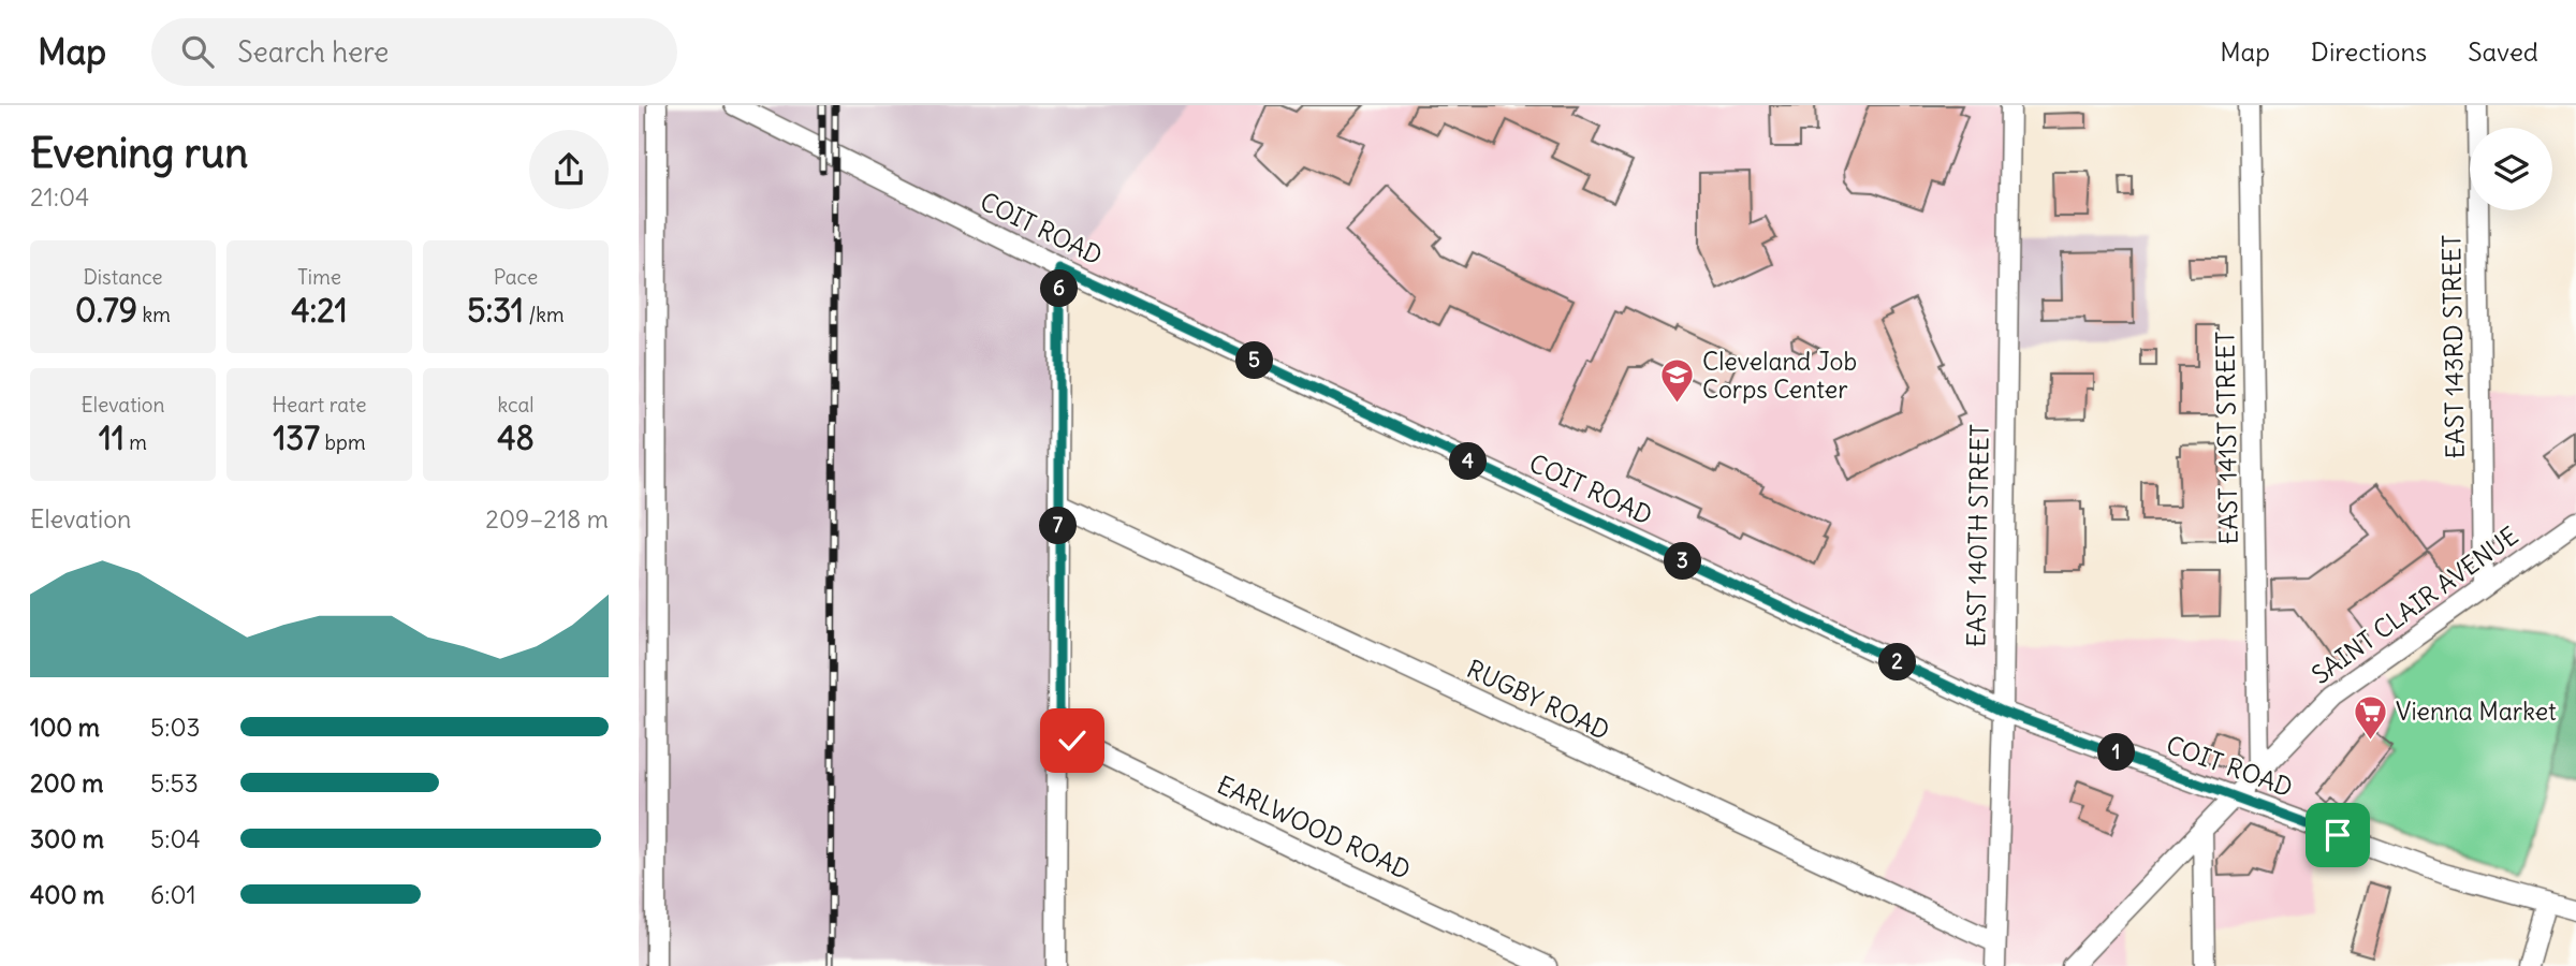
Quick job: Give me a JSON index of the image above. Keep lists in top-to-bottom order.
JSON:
{
  "streets": {
    "street": [
      "COIT ROAD",
      "EAST 143RD STREET",
      "EAST 141ST STREET",
      "EAST 140TH STREET",
      "SAINT CLAIR AVENUE",
      "RUGBY ROAD",
      "EARLWOOD ROAD"
    ]
  },
  "crossings": [
    ["COIT ROAD", "EAST 140TH STREET"],
    ["COIT ROAD", "SAINT CLAIR AVENUE"],
    ["EAST 143RD STREET", "SAINT CLAIR AVENUE"],
    ["EAST 141ST STREET", "SAINT CLAIR AVENUE"],
    ["EAST 140TH STREET", "RUGBY ROAD"]
  ],
  "places": {
    "school or university": ["Cleveland Job Corps Center"],
    "supermarket": ["Vienna Market"]
  },
  "page": {
    "header": "Map",
    "search": "Search here",
    "nav": ["Map", "Directions", "Saved"],
    "heading": ["Evening run", "21:04"],
    "stats": [
      ["Distance", "0.79 km"],
      ["Time", "4:21"],
      ["Pace", "5:31 /km"],
      ["Elevation", "11 m"],
      ["Heart rate", "137 bpm"],
      ["kcal", "48"]
    ],
    "pins": [
      "6",
      "5",
      "4",
      "7",
      "3",
      "2",
      "1"
    ],
    "chart": ["Elevation", "209–218 m"],
    "list": [
      {
        "name": "100 m",
        "note": "5:03"
      },
      {
        "name": "200 m",
        "note": "5:53"
      },
      {
        "name": "300 m",
        "note": "5:04"
      },
      {
        "name": "400 m",
        "note": "6:01"
      }
    ]
  }
}
